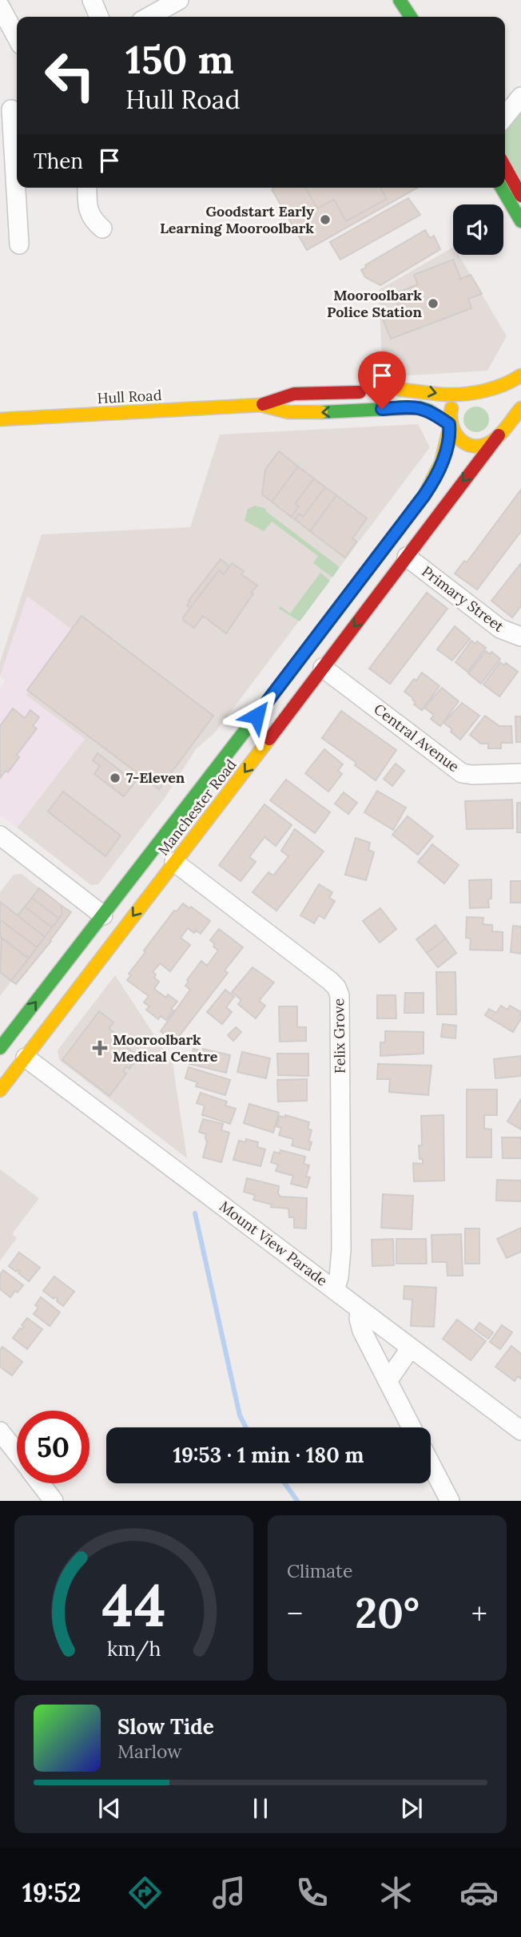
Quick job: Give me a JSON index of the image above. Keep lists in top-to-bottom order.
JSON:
{
  "streets": {
    "main road": ["Hull Road", "Manchester Road"],
    "street": [
      "Primary Street",
      "Central Avenue",
      "Felix Grove",
      "Mount View Parade"
    ]
  },
  "crossings": [
    ["Hull Road", "Manchester Road"],
    ["Primary Street", "Manchester Road"],
    ["Central Avenue", "Manchester Road"],
    ["Manchester Road", "Felix Grove"],
    ["Manchester Road", "Mount View Parade"],
    ["Felix Grove", "Mount View Parade"]
  ],
  "places": {
    "other": ["Goodstart Early Learning Mooroolbark", "Mooroolbark Police Station", "7-Eleven"],
    "health": ["Mooroolbark Medical Centre"]
  },
  "page": {
    "turn": ["150 m", "Hull Road"],
    "then": "Then",
    "limit": "50",
    "trip": "19:53 · 1 min · 180 m",
    "tile": "Climate",
    "heat": ["−", "20°", "+"],
    "song": ["Slow Tide", "Marlow"],
    "tabs": "19:52",
    "gauge": ["44", "km/h"]
  }
}
